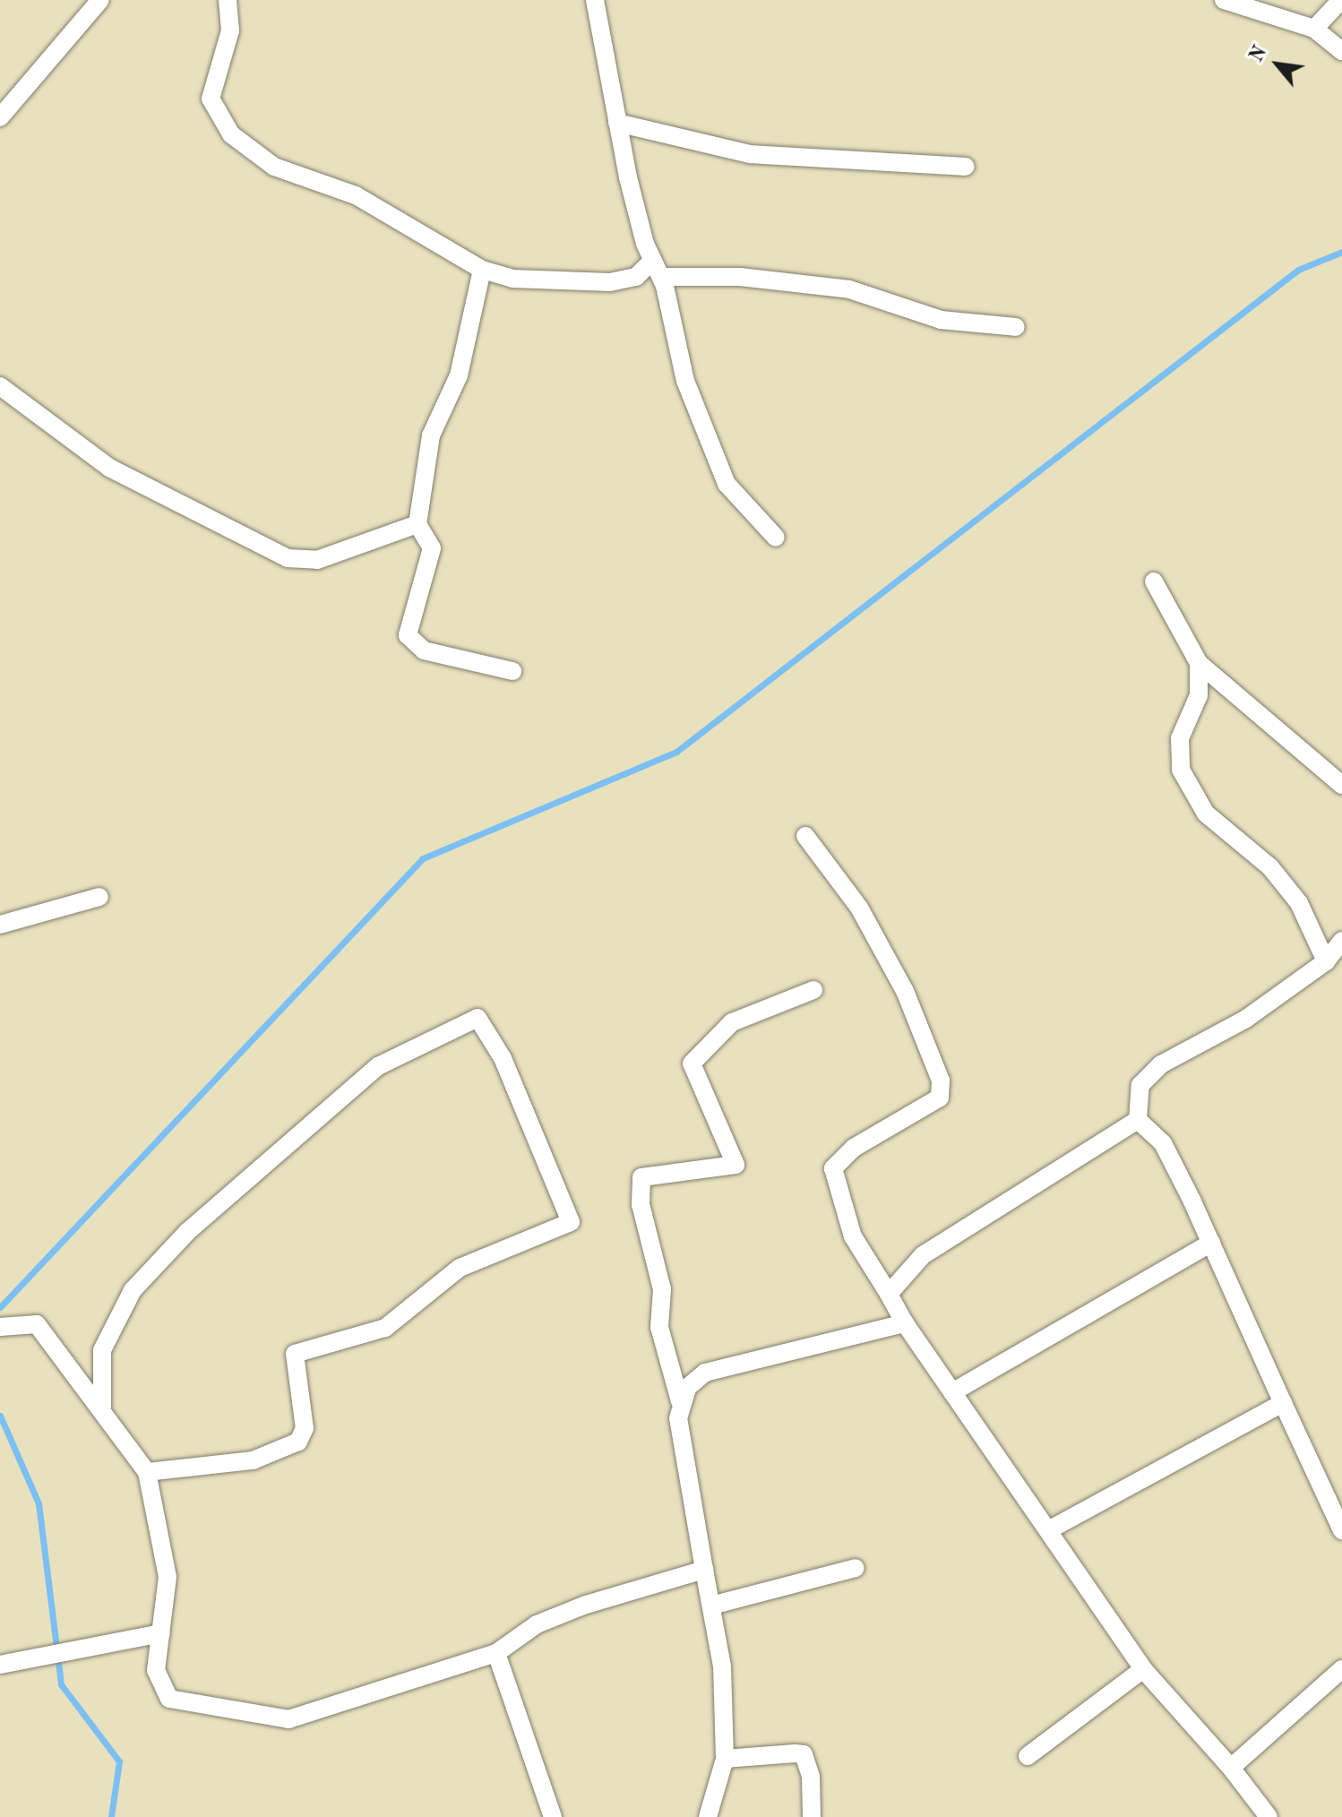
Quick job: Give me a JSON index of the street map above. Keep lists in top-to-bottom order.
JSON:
{
  "north": "top left"
}
